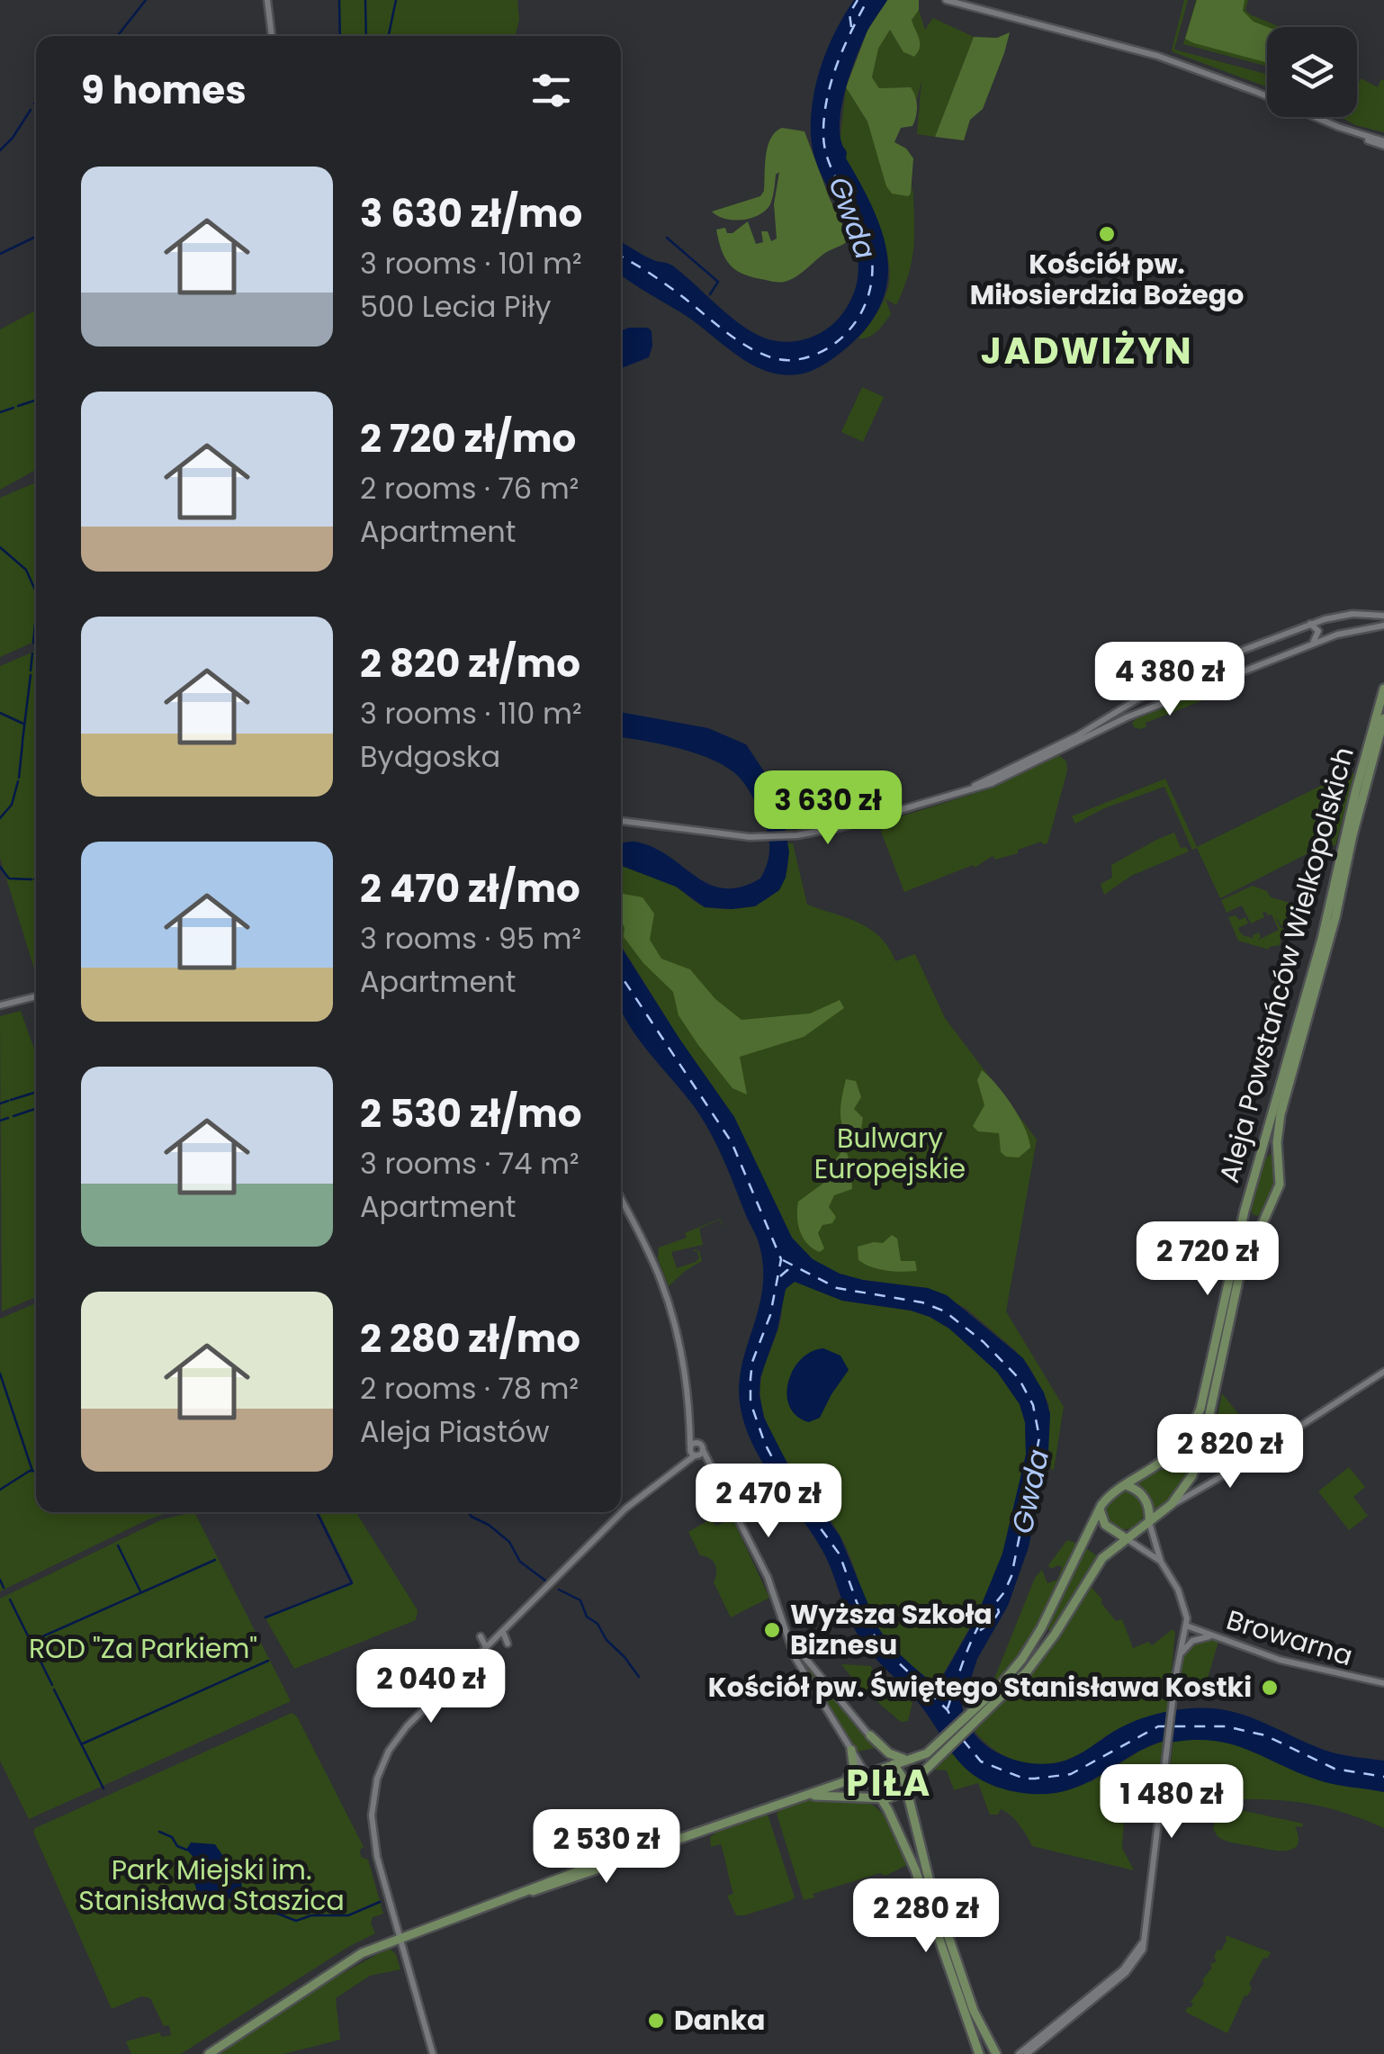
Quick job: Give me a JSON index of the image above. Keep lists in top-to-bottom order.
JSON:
{
  "streets": {
    "main road": ["Aleja Powstańców Wielkopolskich"],
    "street": ["Browarna"]
  },
  "districts": ["JADWIŻYN", "PIŁA"],
  "water": ["Gwda"],
  "parks": ["Bulwary Europejskie", "ROD \"Za Parkiem\"", "Park Miejski im. Stanisława Staszica"],
  "places": [
    "Kościół pw. Miłosierdzia Bożego",
    "Wyższa Szkoła Biznesu",
    "Kościół pw. Świętego Stanisława Kostki",
    "Danka"
  ],
  "page": {
    "heading": "9 homes",
    "list": [
      {
        "name": "3 630 zł/mo",
        "note": "3 rooms · 101 m² · 500 Lecia Piły"
      },
      {
        "name": "2 720 zł/mo",
        "note": "2 rooms · 76 m² · Apartment"
      },
      {
        "name": "2 820 zł/mo",
        "note": "3 rooms · 110 m² · Bydgoska"
      },
      {
        "name": "2 470 zł/mo",
        "note": "3 rooms · 95 m² · Apartment"
      },
      {
        "name": "2 530 zł/mo",
        "note": "3 rooms · 74 m² · Apartment"
      },
      {
        "name": "2 280 zł/mo",
        "note": "2 rooms · 78 m² · Aleja Piastów"
      }
    ],
    "price": [
      "4 380 zł",
      "3 630 zł",
      "2 720 zł",
      "2 820 zł",
      "2 470 zł",
      "2 040 zł",
      "1 480 zł",
      "2 530 zł",
      "2 280 zł"
    ]
  }
}
